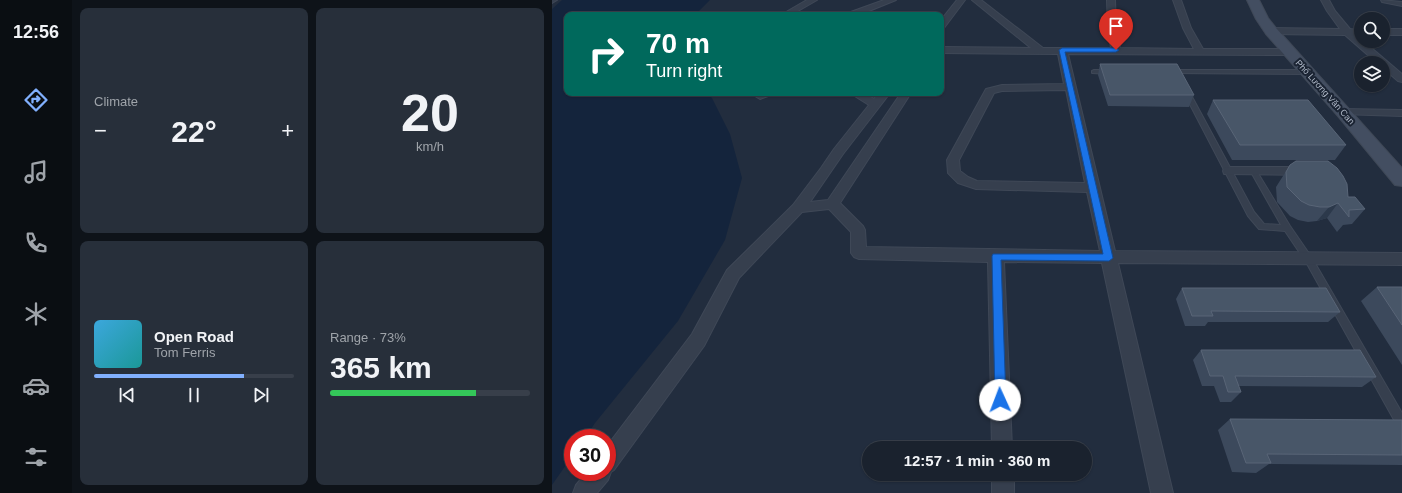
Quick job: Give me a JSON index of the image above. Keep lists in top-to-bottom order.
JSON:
{
  "streets": {
    "street": ["Phố Lương Văn Can"]
  },
  "page": {
    "tabs": "12:56",
    "tile": [
      "Climate",
      ["20", "km/h"],
      ["Range · 73%", "365 km"]
    ],
    "turn": ["70 m", "Turn right"],
    "heat": ["−", "22°", "+"],
    "song": ["Open Road", "Tom Ferris"],
    "limit": "30",
    "trip": "12:57 · 1 min · 360 m"
  }
}
